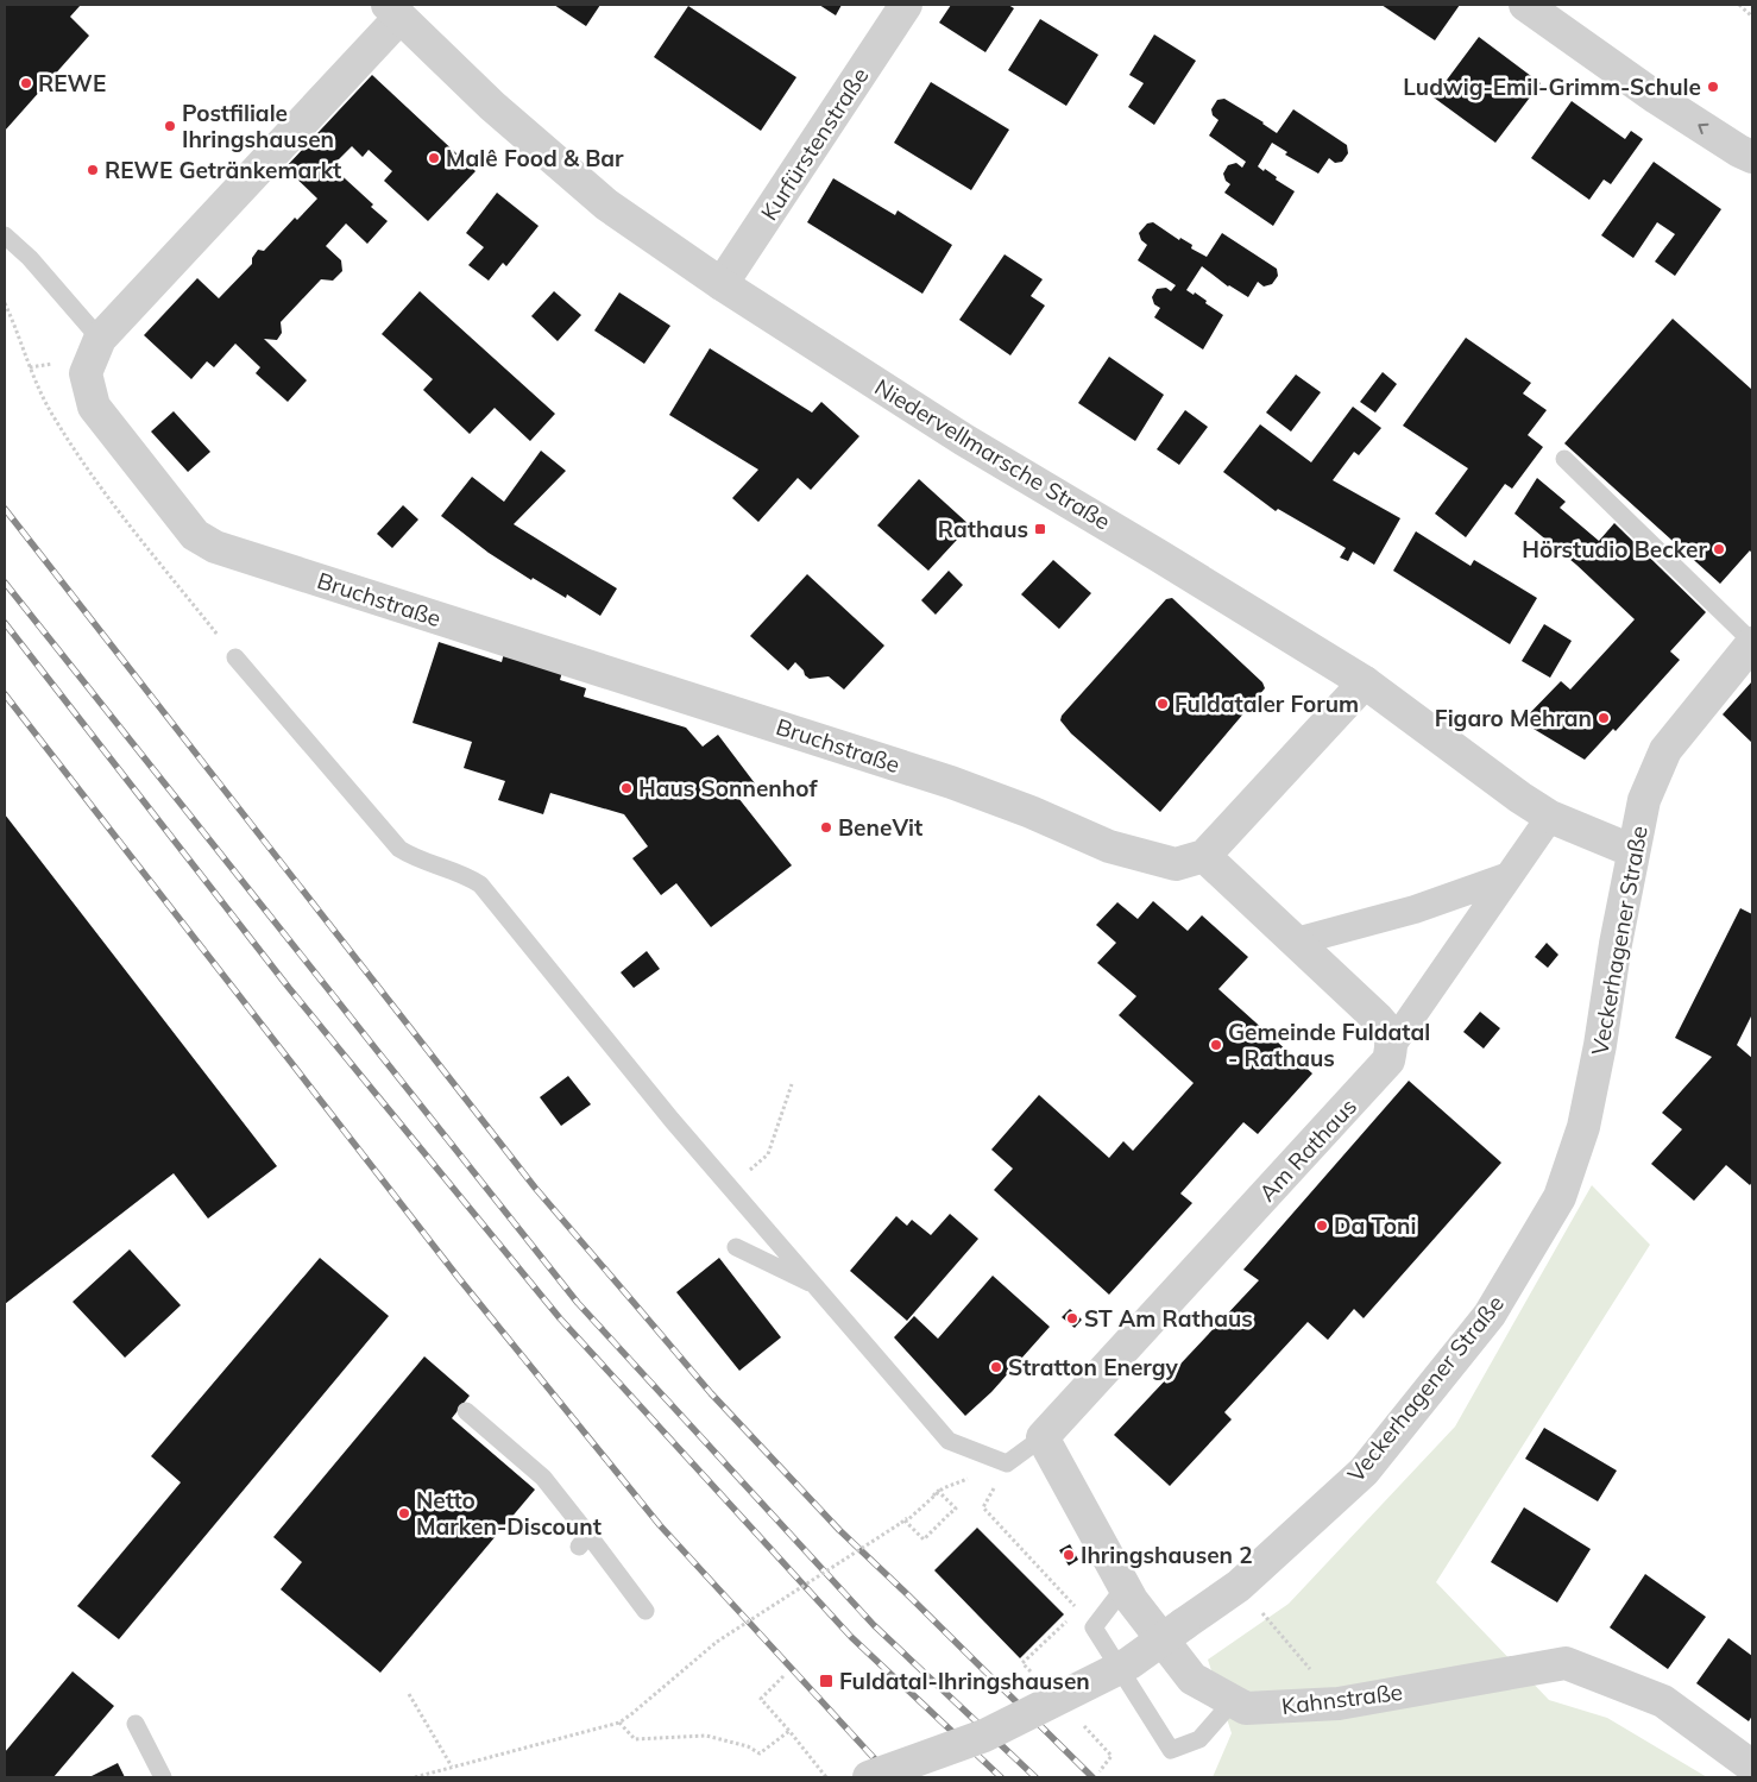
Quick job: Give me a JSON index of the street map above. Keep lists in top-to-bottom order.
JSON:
{
  "streets": {
    "street": [
      "Kurfürstenstraße",
      "Niedervellmarsche Straße",
      "Bruchstraße",
      "Veckerhagener Straße",
      "Am Rathaus",
      "Kahnstraße"
    ]
  },
  "crossings": [
    ["Kurfürstenstraße", "Niedervellmarsche Straße"],
    ["Niedervellmarsche Straße", "Bruchstraße"],
    ["Niedervellmarsche Straße", "Veckerhagener Straße"],
    ["Am Rathaus", "Kahnstraße"]
  ],
  "places": {
    "other": [
      "REWE",
      "Ludwig-Emil-Grimm-Schule",
      "Postfiliale Ihringshausen",
      "Malê Food & Bar",
      "REWE Getränkemarkt",
      "Hörstudio Becker",
      "Fuldataler Forum",
      "Figaro Mehran",
      "Haus Sonnenhof",
      "BeneVit",
      "Gemeinde Fuldatal - Rathaus",
      "Da Toni",
      "ST Am Rathaus",
      "Stratton Energy",
      "Netto Marken-Discount",
      "Ihringshausen 2"
    ],
    "transit": ["Rathaus", "Fuldatal-Ihringshausen"]
  }
}
